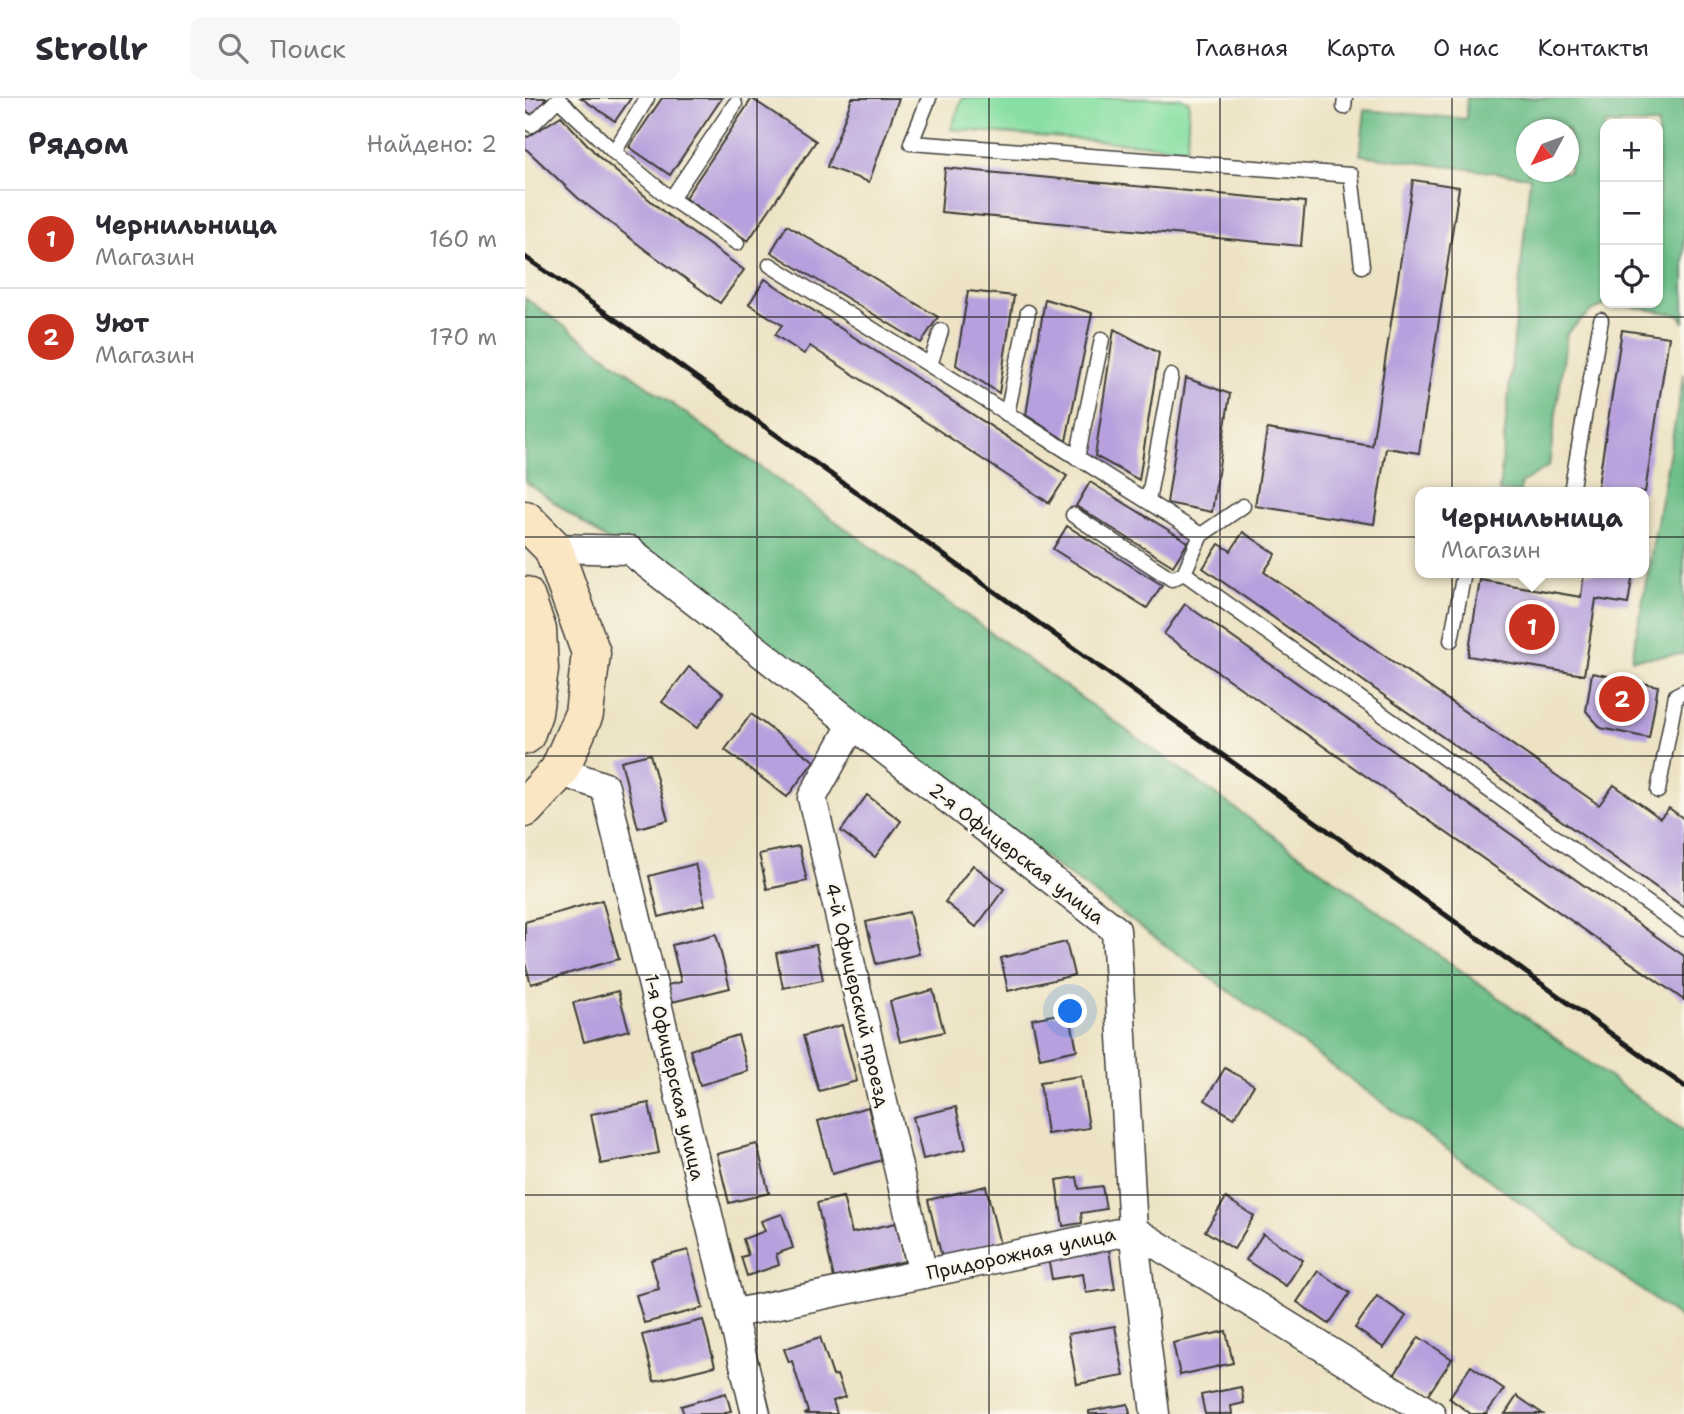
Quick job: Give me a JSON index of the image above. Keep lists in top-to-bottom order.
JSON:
{
  "streets": {
    "street": [
      "2-я Офицерская улица",
      "4-й Офицерский проезд",
      "1-я Офицерская улица",
      "Придорожная улица"
    ]
  },
  "crossings": [
    ["2-я Офицерская улица", "4-й Офицерский проезд"],
    ["2-я Офицерская улица", "Придорожная улица"],
    ["4-й Офицерский проезд", "Придорожная улица"],
    ["1-я Офицерская улица", "Придорожная улица"]
  ],
  "north": "bottom left",
  "page": {
    "header": "Strollr",
    "search": "Поиск",
    "nav": [
      "Главная",
      "Карта",
      "О нас",
      "Контакты"
    ],
    "heading": ["Рядом", "Найдено: 2"],
    "map_buttons": ["+", "−"],
    "list": [
      {
        "mark": "1",
        "name": "Чернильница",
        "note": "Магазин",
        "value": "160 m"
      },
      {
        "mark": "2",
        "name": "Уют",
        "note": "Магазин",
        "value": "170 m"
      }
    ],
    "popup": ["Чернильница", "Магазин"],
    "pins": ["1", "2"]
  }
}
